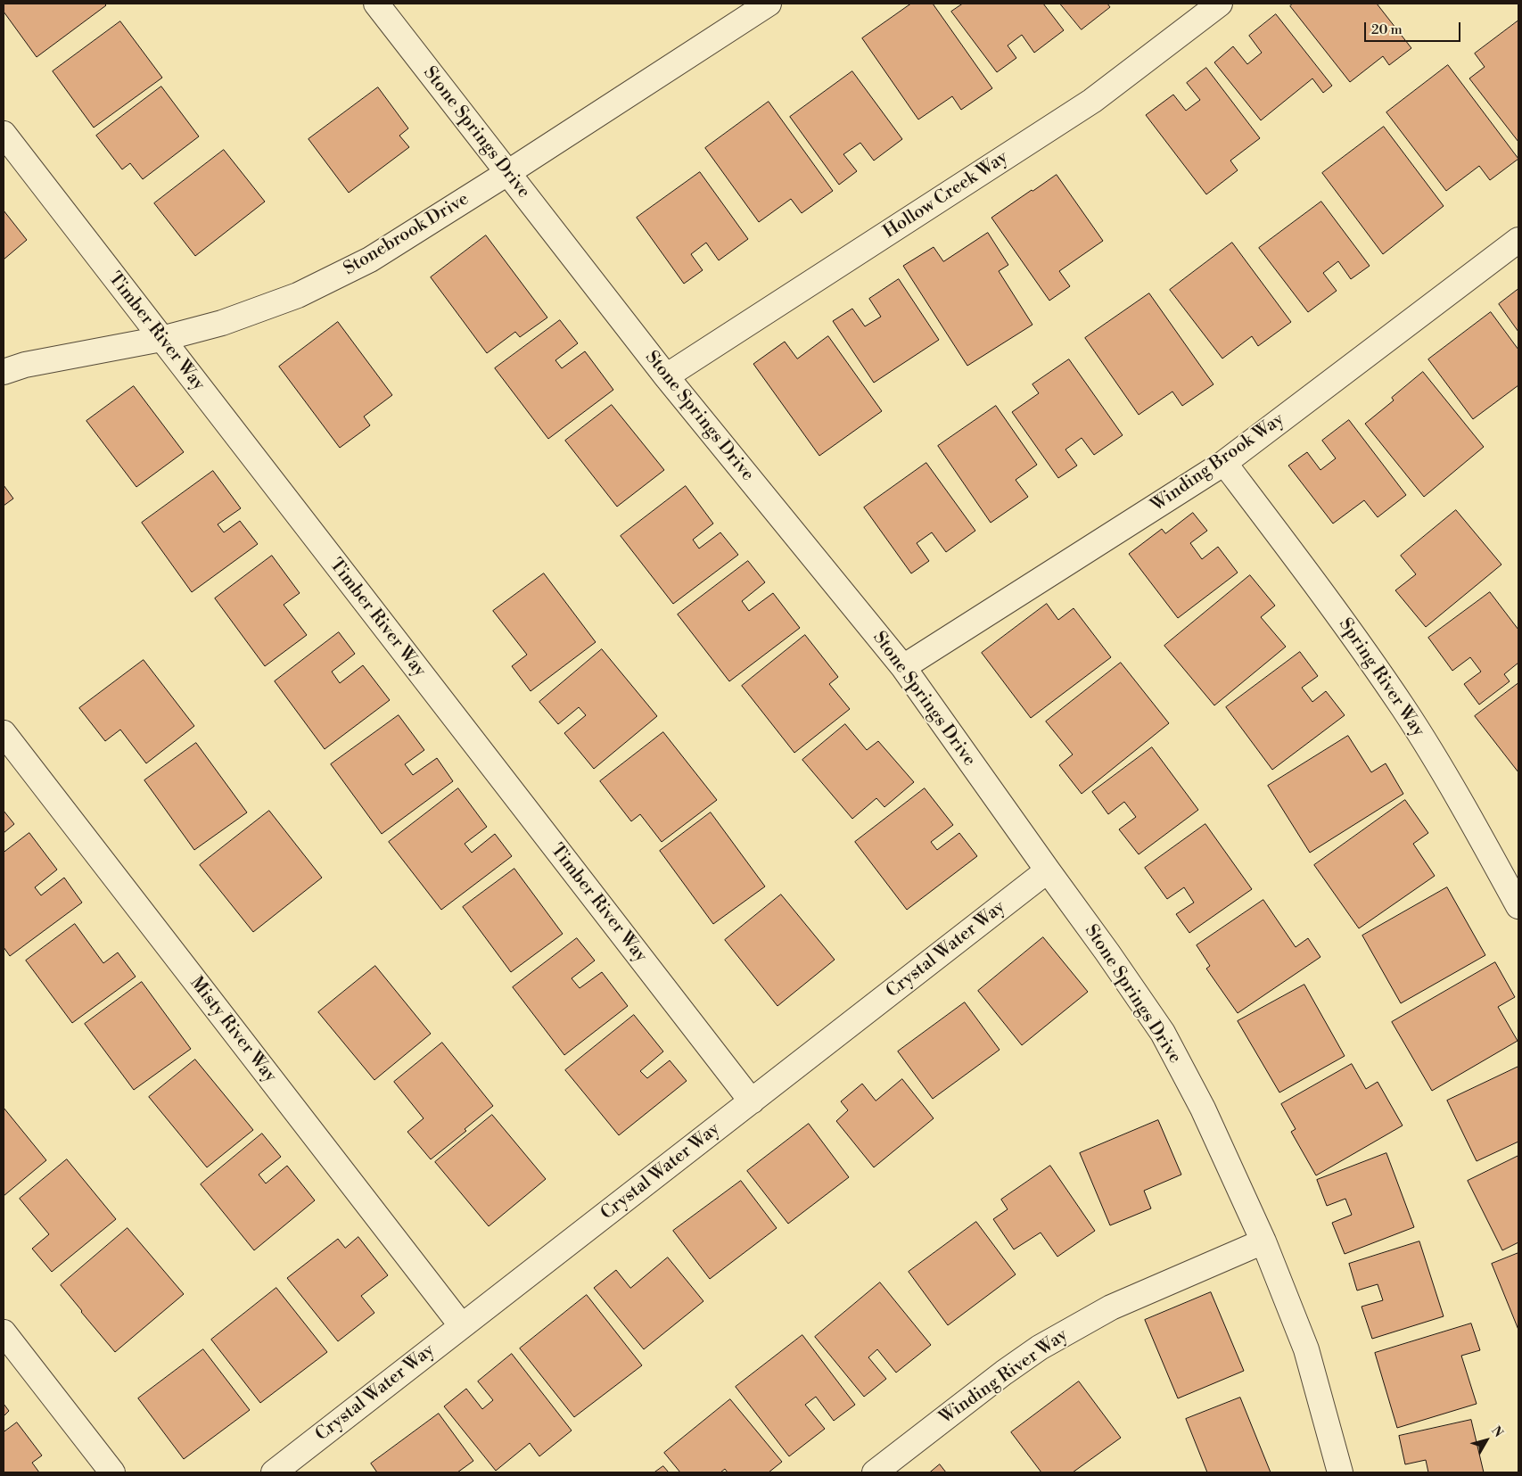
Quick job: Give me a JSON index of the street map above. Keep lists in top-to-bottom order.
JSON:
{
  "streets": {
    "street": [
      "Stone Springs Drive",
      "Hollow Creek Way",
      "Stonebrook Drive",
      "Timber River Way",
      "Winding Brook Way",
      "Spring River Way",
      "Crystal Water Way",
      "Misty River Way",
      "Winding River Way"
    ]
  },
  "crossings": [
    ["Stone Springs Drive", "Hollow Creek Way"],
    ["Stone Springs Drive", "Stonebrook Drive"],
    ["Stone Springs Drive", "Winding Brook Way"],
    ["Stone Springs Drive", "Crystal Water Way"],
    ["Stone Springs Drive", "Winding River Way"],
    ["Stonebrook Drive", "Timber River Way"],
    ["Timber River Way", "Crystal Water Way"],
    ["Winding Brook Way", "Spring River Way"],
    ["Crystal Water Way", "Misty River Way"]
  ],
  "scale_bar": "20 m",
  "north": "top right"
}
